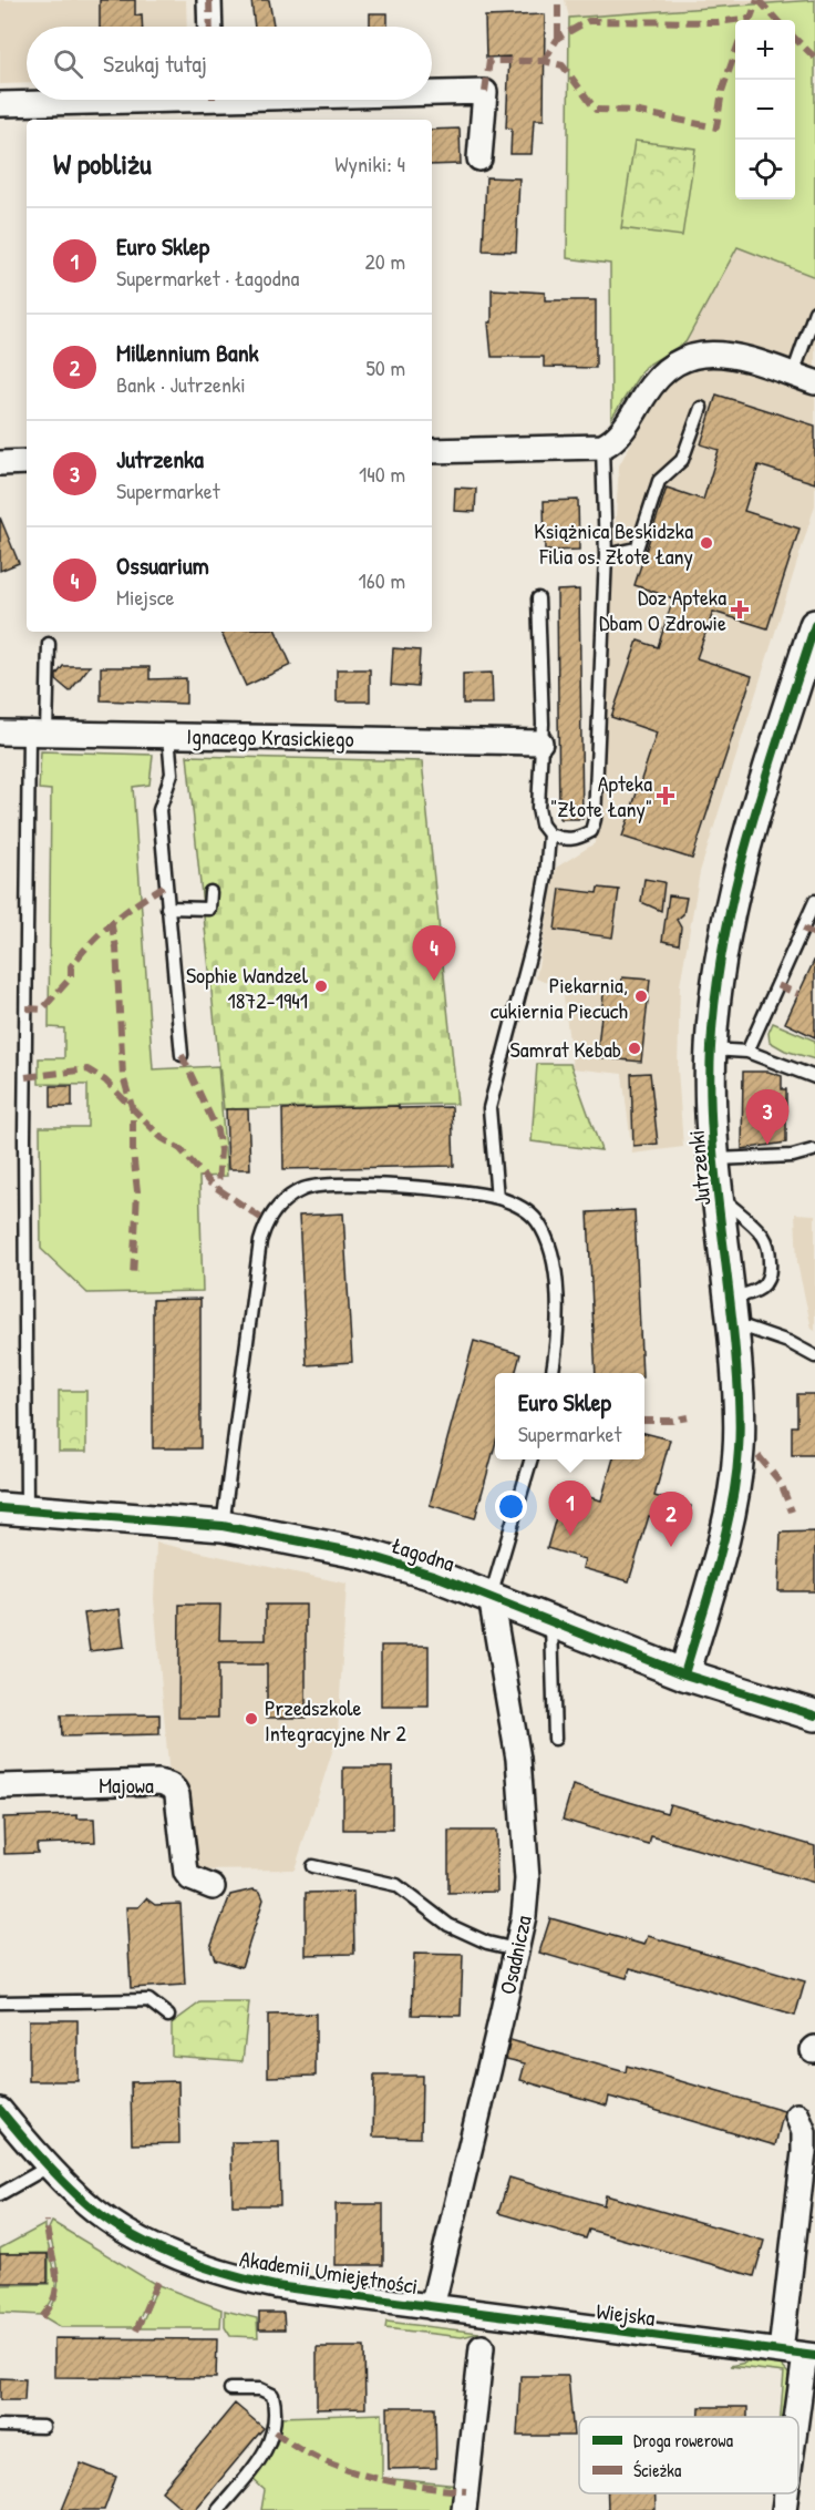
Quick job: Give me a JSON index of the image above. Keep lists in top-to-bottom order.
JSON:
{
  "streets": {
    "street": [
      "Ignacego Krasickiego",
      "Jutrzenki",
      "Łagodna",
      "Majowa",
      "Osadnicza",
      "Akademii Umiejętności",
      "Wiejska"
    ]
  },
  "crossings": [
    ["Jutrzenki", "Łagodna"],
    ["Łagodna", "Osadnicza"],
    ["Osadnicza", "Akademii Umiejętności"],
    ["Osadnicza", "Wiejska"],
    ["Akademii Umiejętności", "Wiejska"]
  ],
  "places": {
    "other": [
      "Książnica Beskidzka Filia os. Złote Łany",
      "Sophie Wandzel 1872-1941",
      "Piekarnia, cukiernia Piecuch",
      "Samrat Kebab",
      "Przedszkole Integracyjne Nr 2"
    ],
    "health": ["Doz Apteka Dbam O Zdrowie", "Apteka \"Złote Łany\""]
  },
  "legend": ["Droga rowerowa", "Ścieżka"],
  "page": {
    "map_buttons": ["+", "−"],
    "search": "Szukaj tutaj",
    "heading": ["W pobliżu", "Wyniki: 4"],
    "list": [
      {
        "mark": "1",
        "name": "Euro Sklep",
        "note": "Supermarket · Łagodna",
        "value": "20 m"
      },
      {
        "mark": "2",
        "name": "Millennium Bank",
        "note": "Bank · Jutrzenki",
        "value": "50 m"
      },
      {
        "mark": "3",
        "name": "Jutrzenka",
        "note": "Supermarket",
        "value": "140 m"
      },
      {
        "mark": "4",
        "name": "Ossuarium",
        "note": "Miejsce",
        "value": "160 m"
      }
    ],
    "pins": [
      "4",
      "3",
      "1",
      "2"
    ],
    "popup": ["Euro Sklep", "Supermarket"]
  }
}
